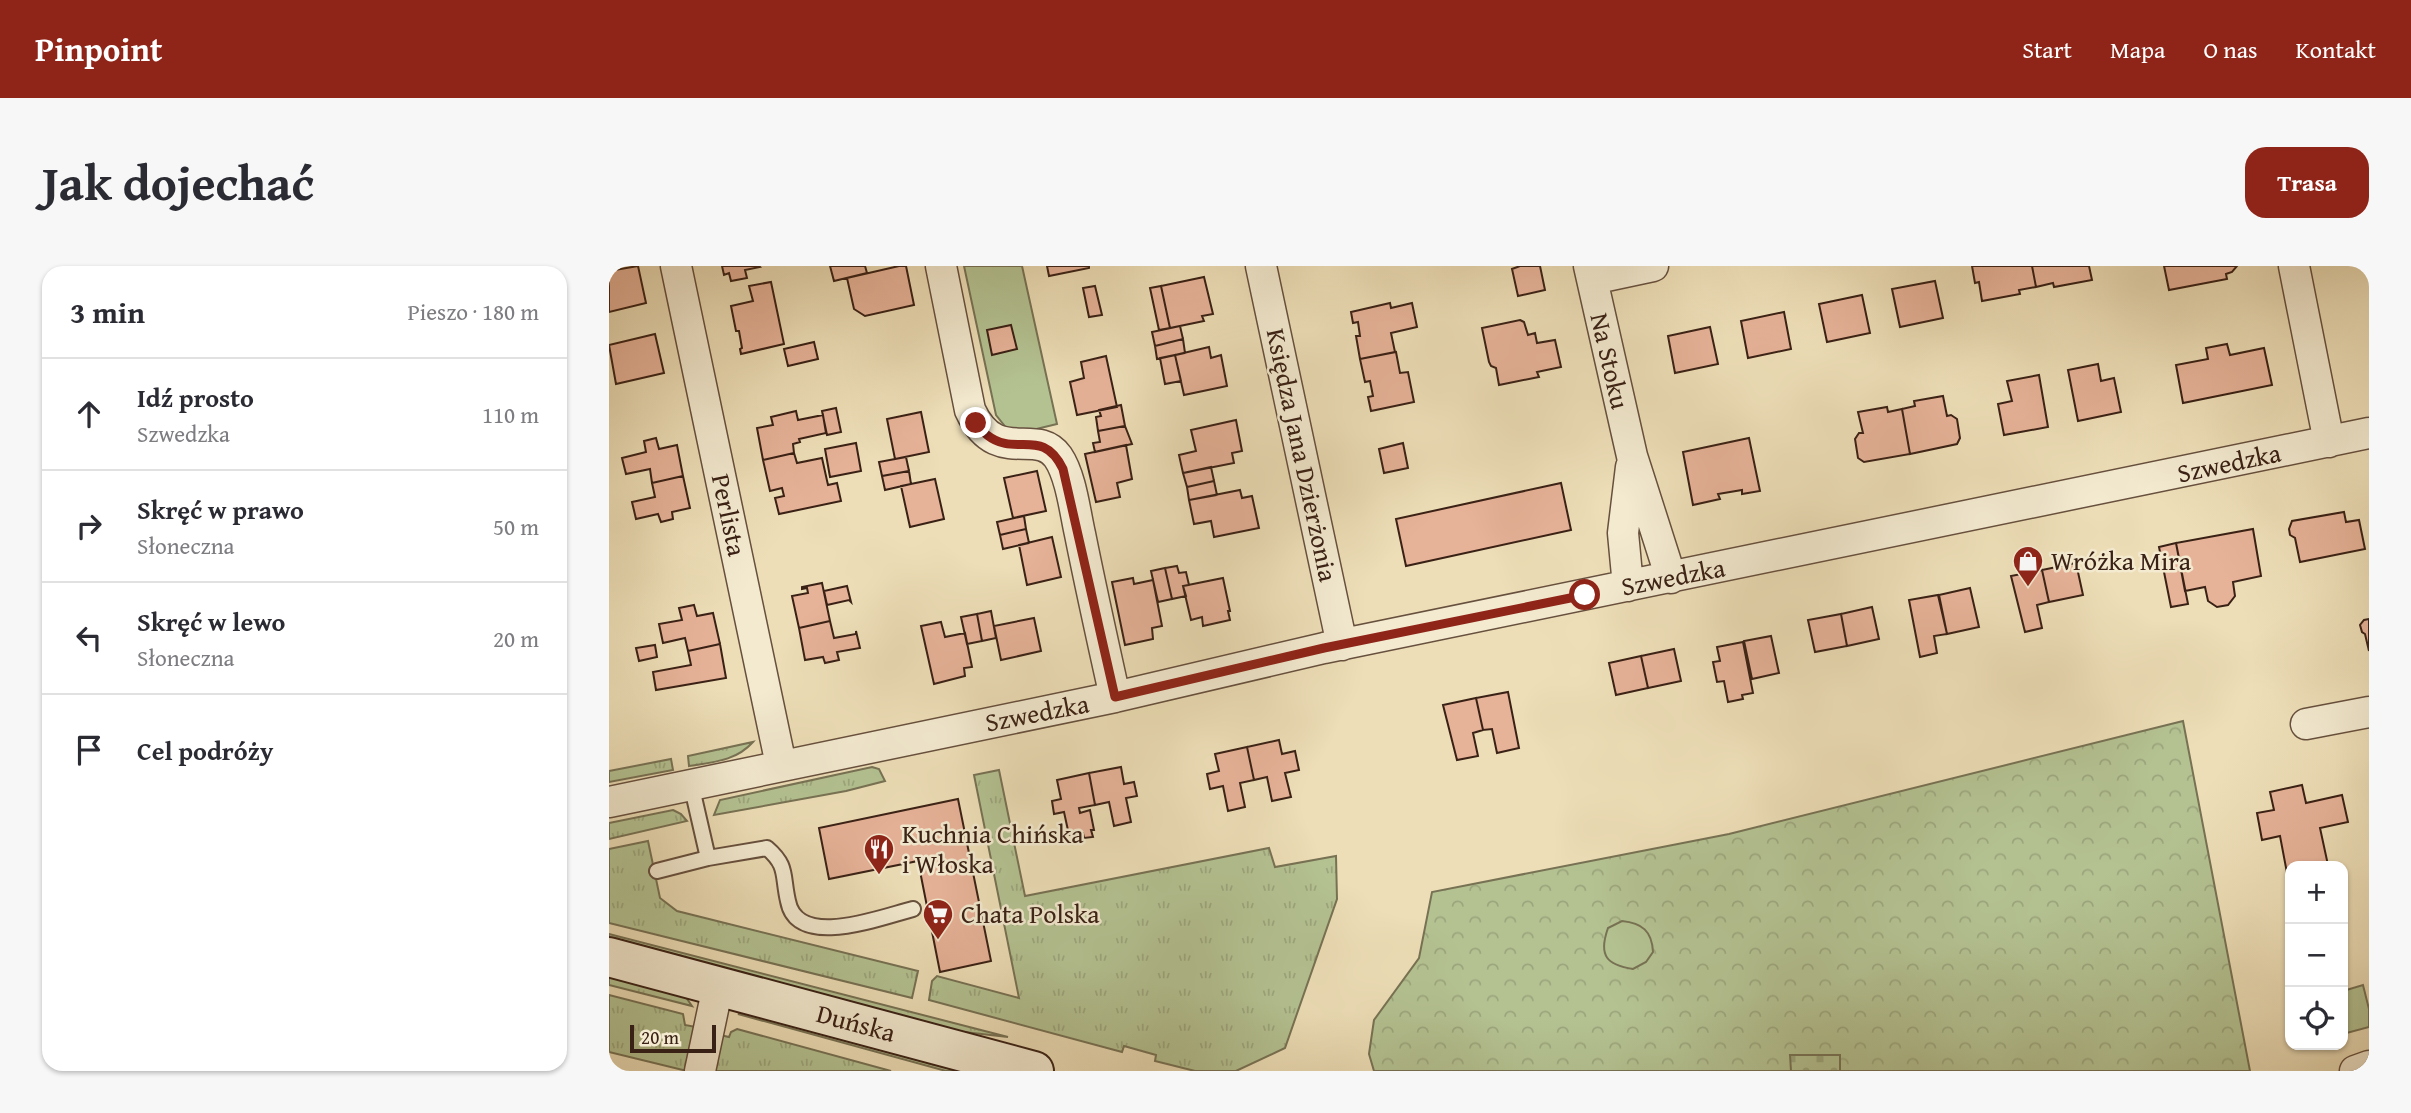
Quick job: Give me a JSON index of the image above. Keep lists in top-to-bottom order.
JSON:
{
  "streets": {
    "street": [
      "Na Stoku",
      "Księdza Jana Dzierżonia",
      "Szwedzka",
      "Perlista",
      "Duńska"
    ]
  },
  "crossings": [
    ["Na Stoku", "Szwedzka"],
    ["Księdza Jana Dzierżonia", "Szwedzka"],
    ["Szwedzka", "Perlista"]
  ],
  "places": {
    "shop": ["Wróżka Mira"],
    "restaurant": ["Kuchnia Chińska i Włoska"],
    "supermarket": ["Chata Polska"]
  },
  "scale_bar": "20 m",
  "page": {
    "header": "Pinpoint",
    "nav": [
      "Start",
      "Mapa",
      "O nas",
      "Kontakt"
    ],
    "title": "Jak dojechać",
    "buttons": "Trasa",
    "heading": ["3 min", "Pieszo · 180 m"],
    "list": [
      ["Idź prosto", "Szwedzka", "110 m"],
      ["Skręć w prawo", "Słoneczna", "50 m"],
      ["Skręć w lewo", "Słoneczna", "20 m"],
      "Cel podróży"
    ],
    "map_buttons": ["+", "−"],
    "scale": "20 m"
  }
}
